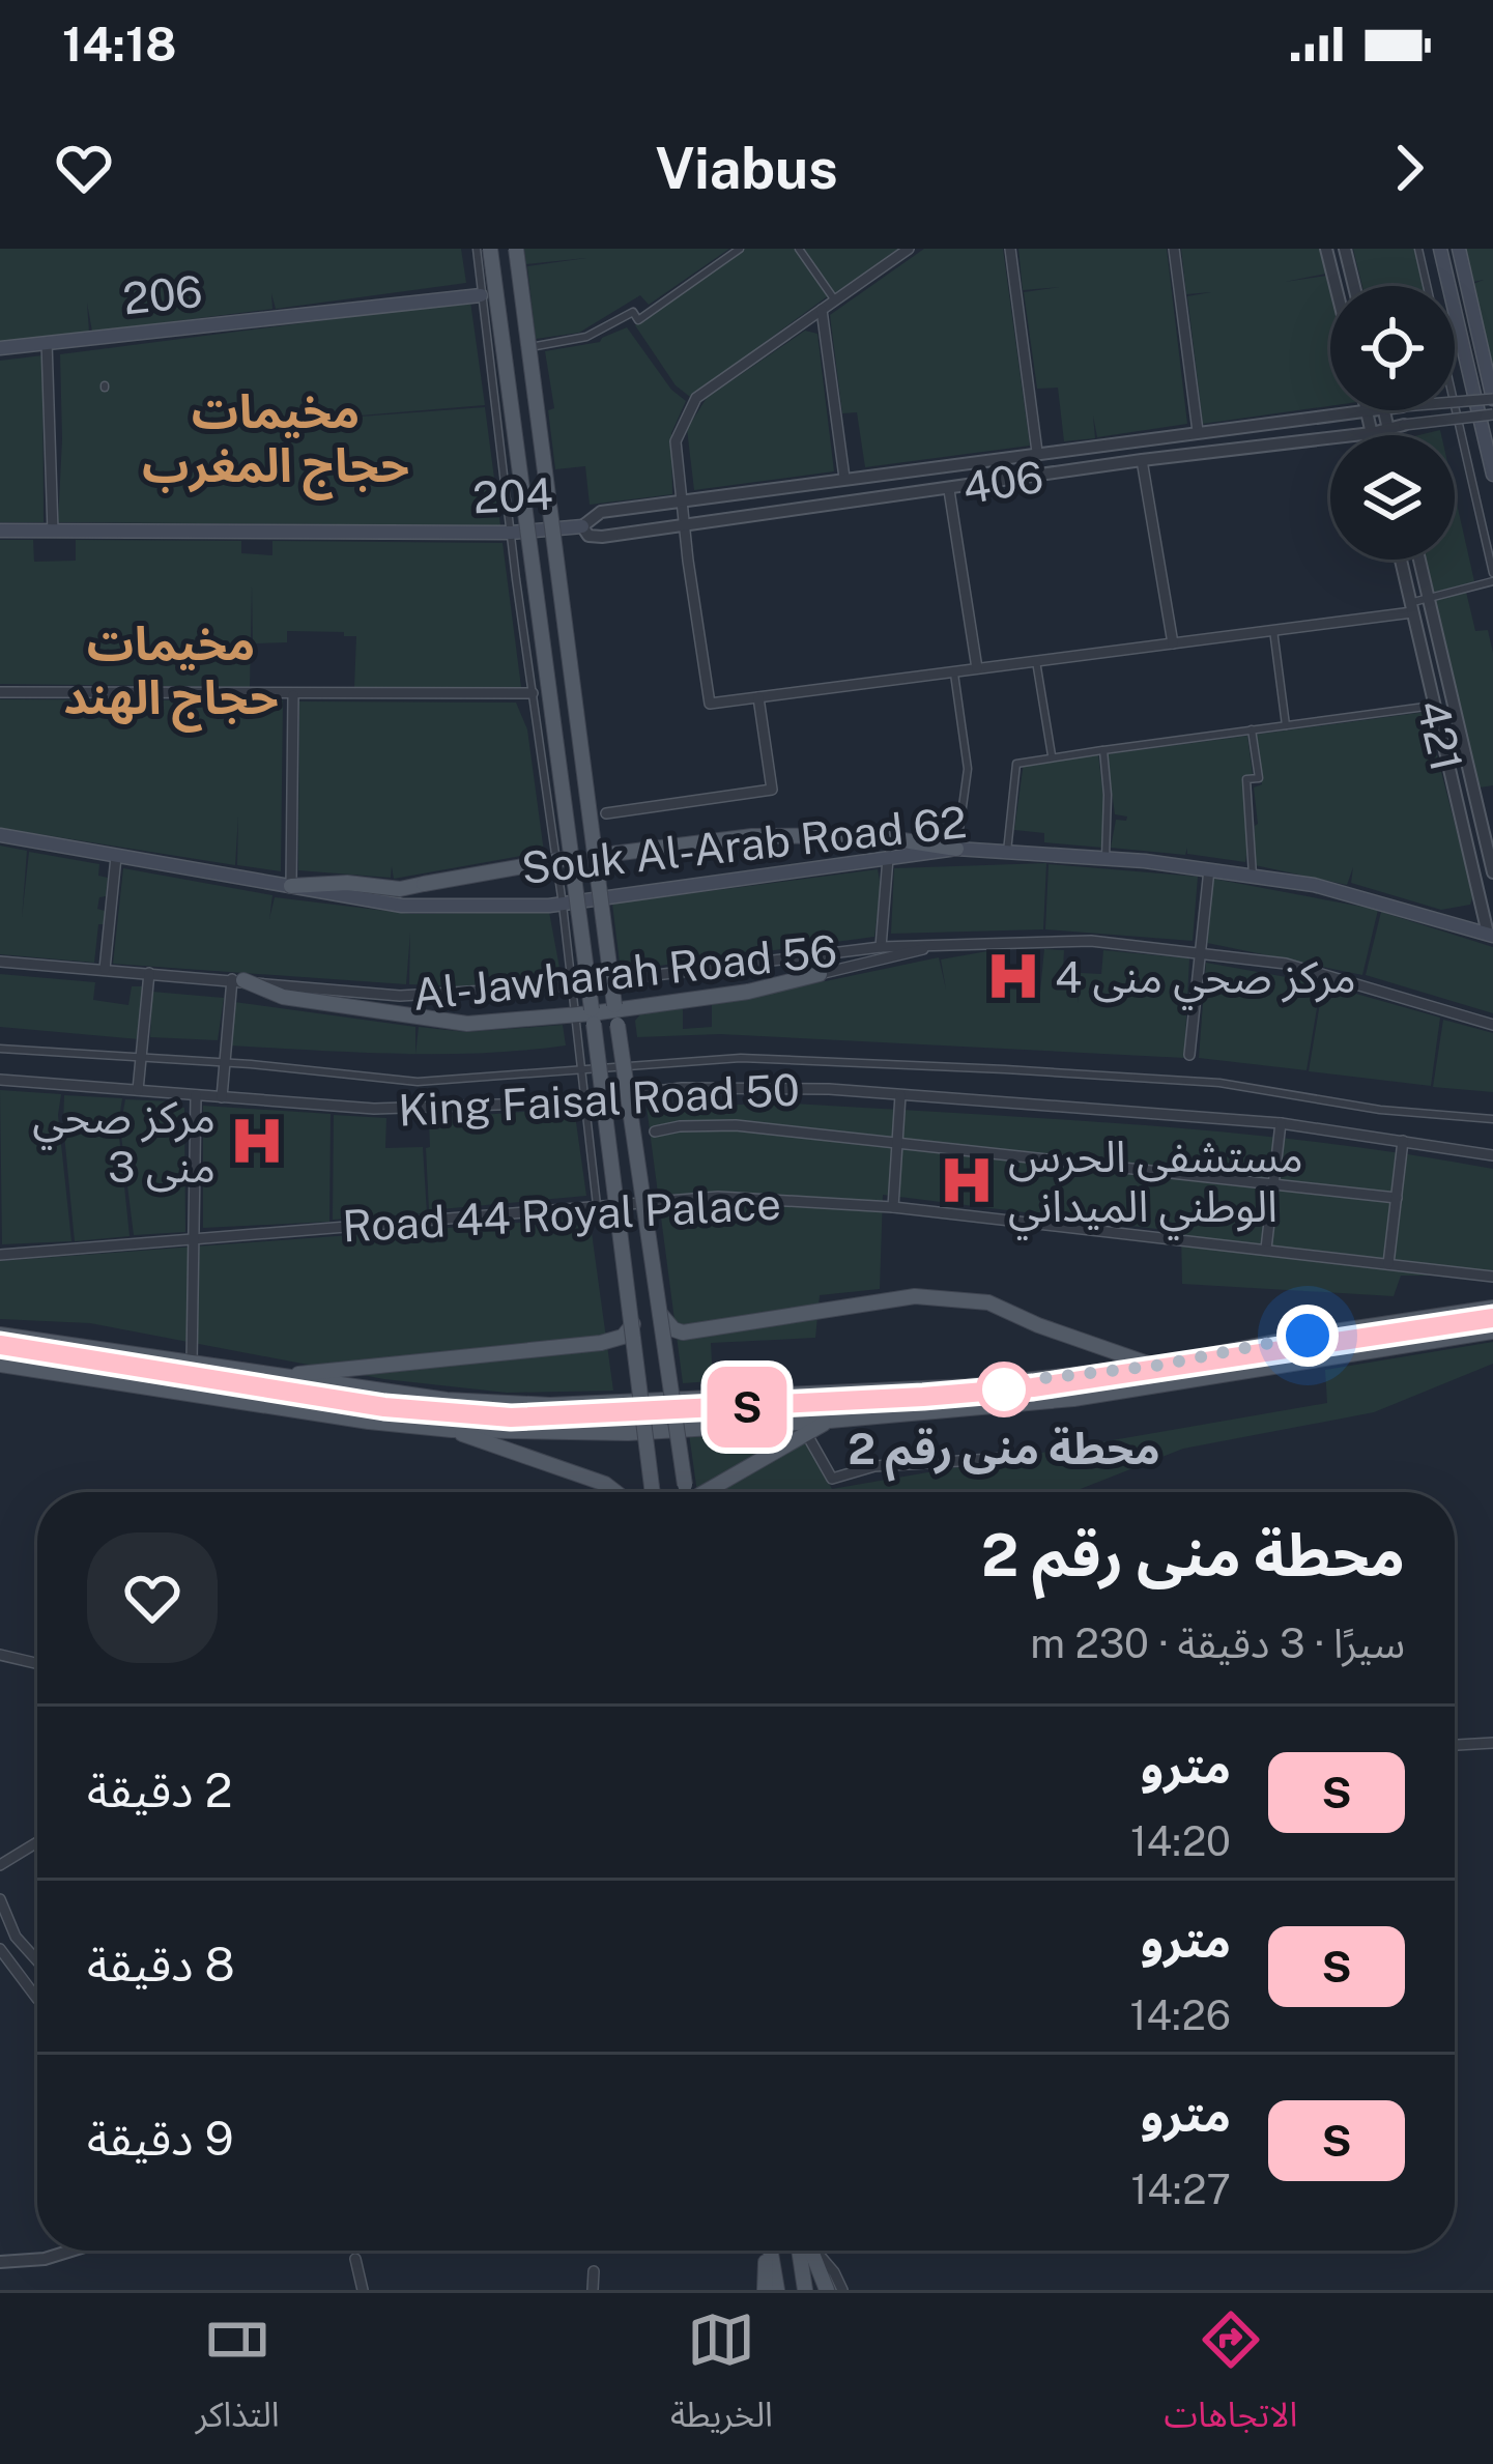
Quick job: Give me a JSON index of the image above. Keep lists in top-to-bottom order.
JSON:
{
  "streets": {
    "main road": ["206", "204", "Souk Al-Arab Road 62"],
    "street": [
      "406",
      "421",
      "Al-Jawharah Road 56",
      "King Faisal Road 50",
      "Road 44 Royal Palace"
    ]
  },
  "crossings": [
    ["406", "204"],
    ["421", "Souk Al-Arab Road 62"]
  ],
  "districts": ["مخيمات حجاج المغرب", "مخيمات حجاج الهند"],
  "places": {
    "hospital": ["مركز صحي منى 4", "مركز صحي منى 3", "مستشفى الحرس الوطني الميداني"],
    "other": ["محطة منى رقم 2"]
  },
  "lines": ["metro line S"],
  "page": {
    "status": "14:18",
    "header": "Viabus",
    "on_map": "S",
    "heading": ["محطة منى رقم 2", "سيرًا · 3 دقيقة · 230 m"],
    "list": [
      {
        "mark": "S",
        "name": "مترو",
        "note": "14:20",
        "value": "2 دقيقة"
      },
      {
        "mark": "S",
        "name": "مترو",
        "note": "14:26",
        "value": "8 دقيقة"
      },
      {
        "mark": "S",
        "name": "مترو",
        "note": "14:27",
        "value": "9 دقيقة"
      }
    ],
    "tabs": ["الاتجاهات", "الخريطة", "التذاكر"]
  }
}
